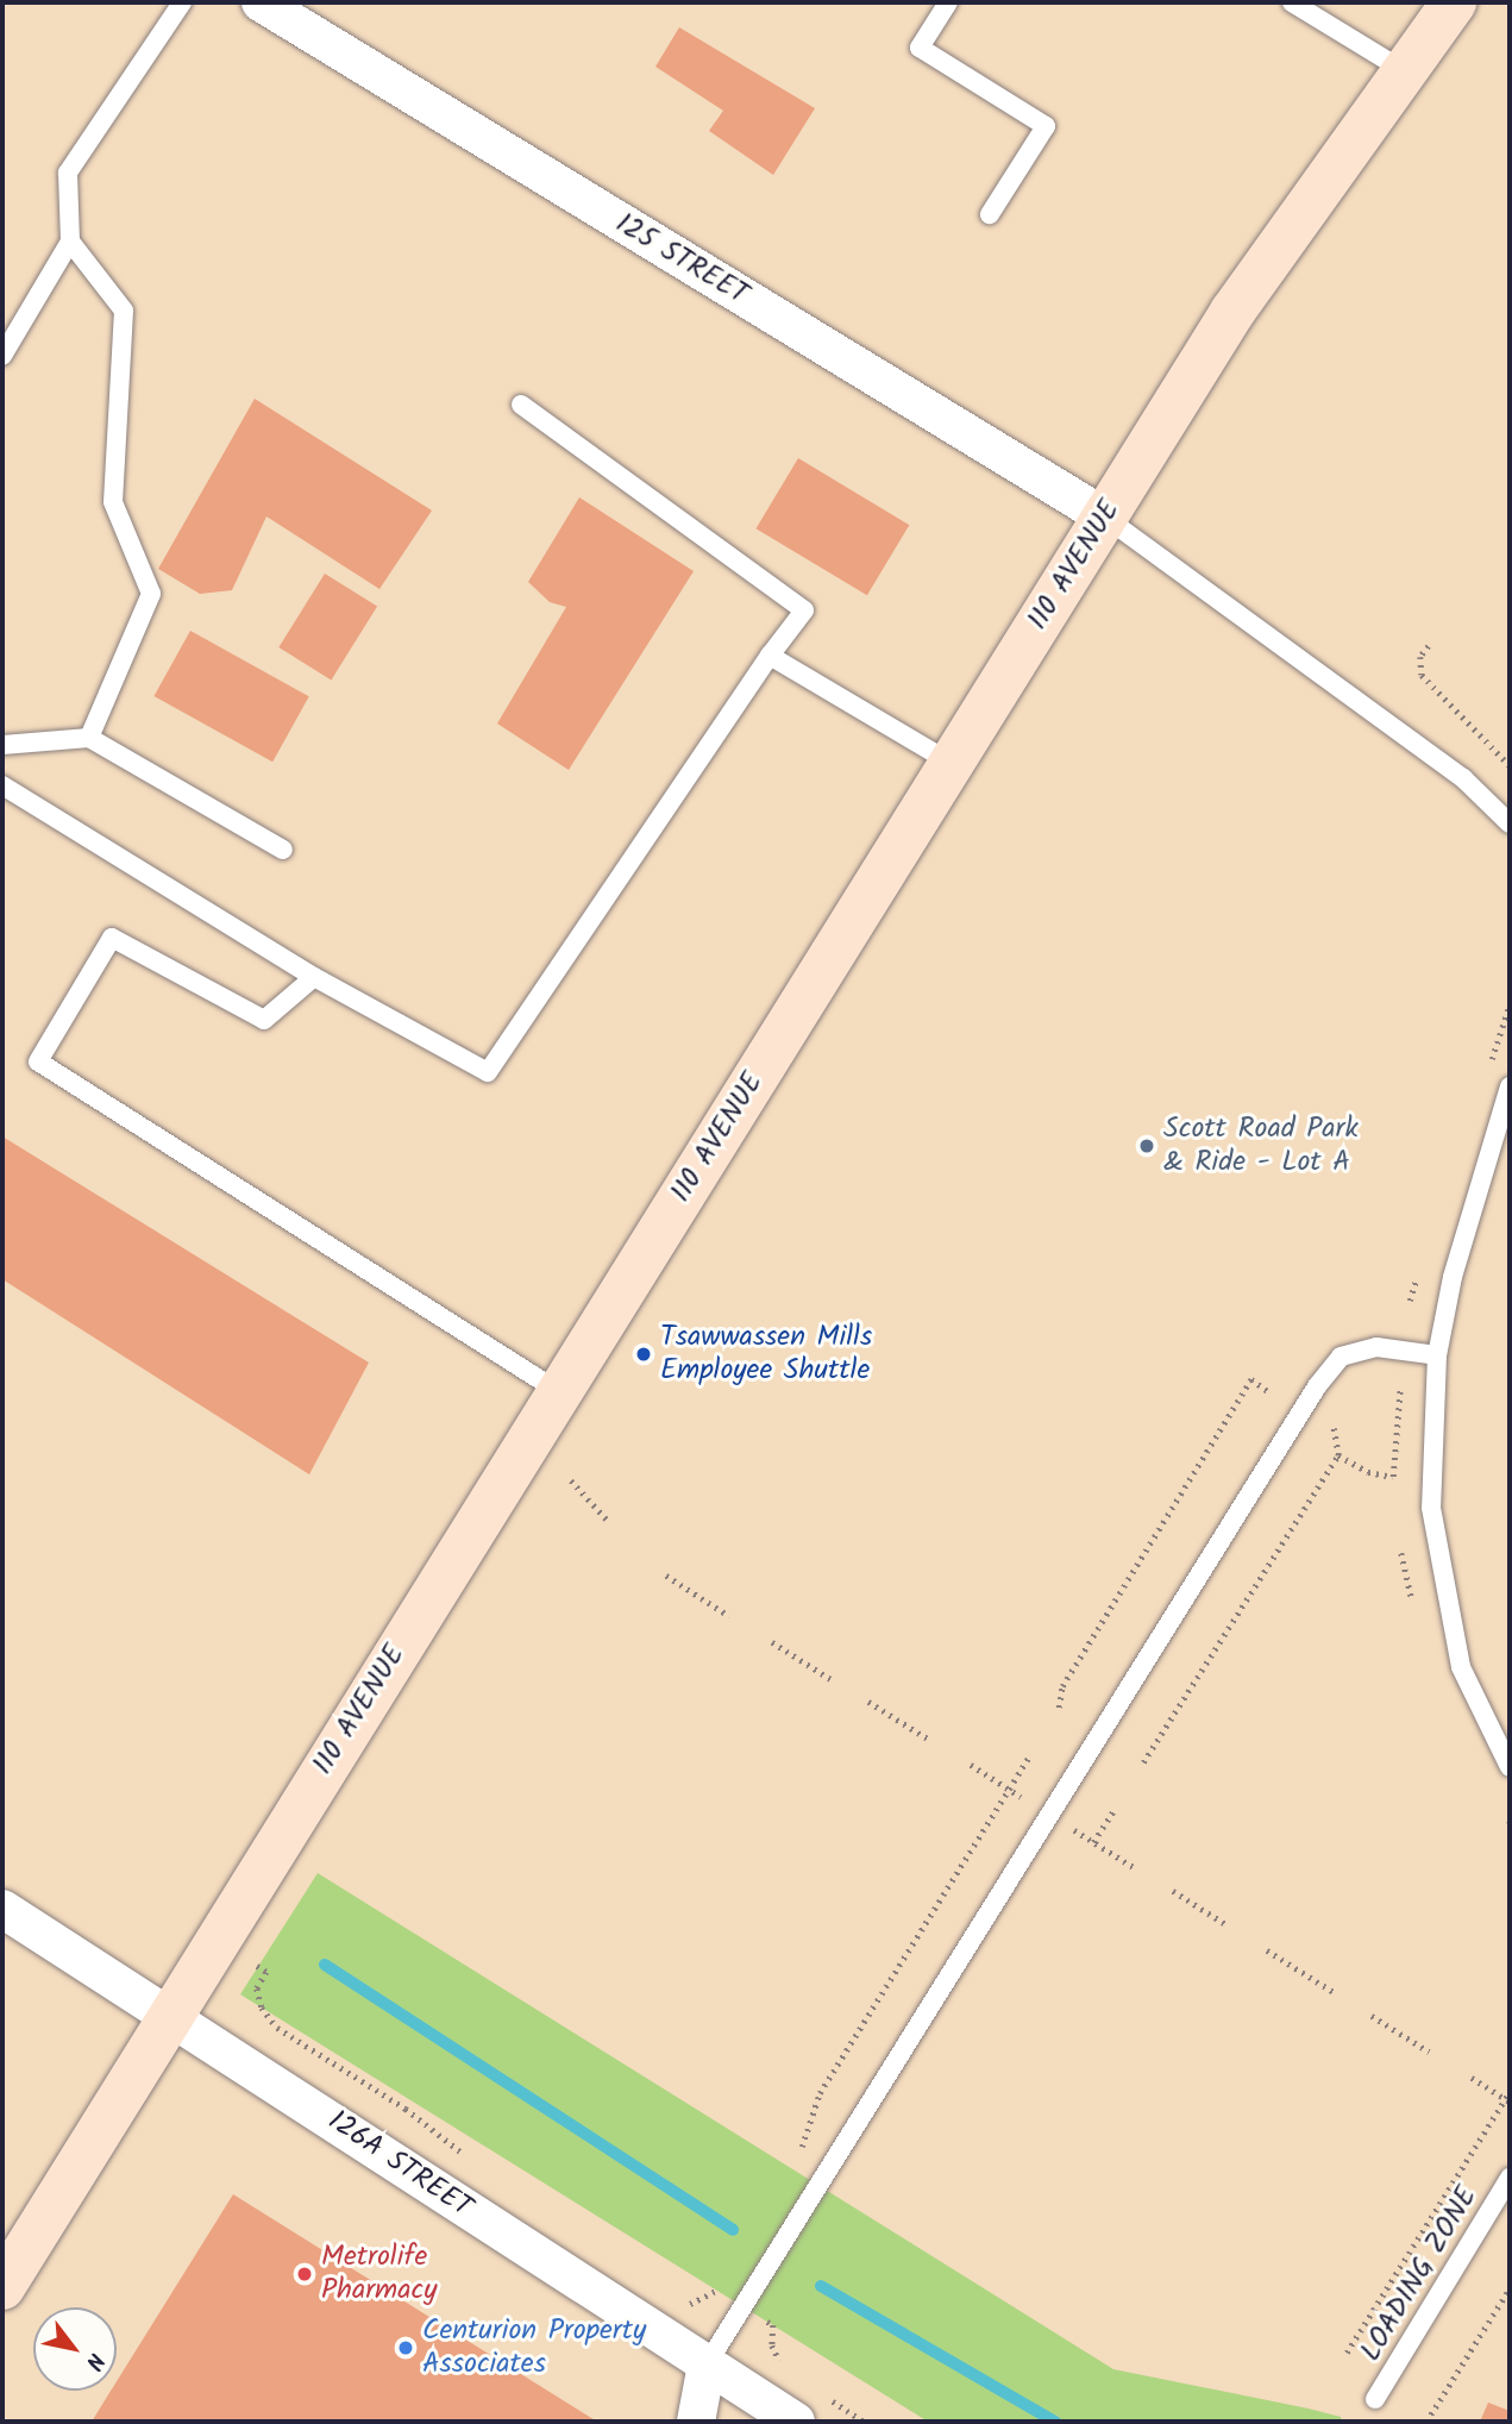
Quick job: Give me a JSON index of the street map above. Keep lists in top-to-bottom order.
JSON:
{
  "streets": {
    "main road": ["110 AVENUE"],
    "street": ["125 STREET", "126A STREET"],
    "lane": ["LOADING ZONE"]
  },
  "crossings": [
    ["125 STREET", "110 AVENUE"],
    ["110 AVENUE", "126A STREET"]
  ],
  "places": [
    "Scott Road Park & Ride - Lot A",
    "Tsawwassen Mills Employee Shuttle",
    "Metrolife Pharmacy",
    "Centurion Property Associates"
  ],
  "north": "bottom right"
}
